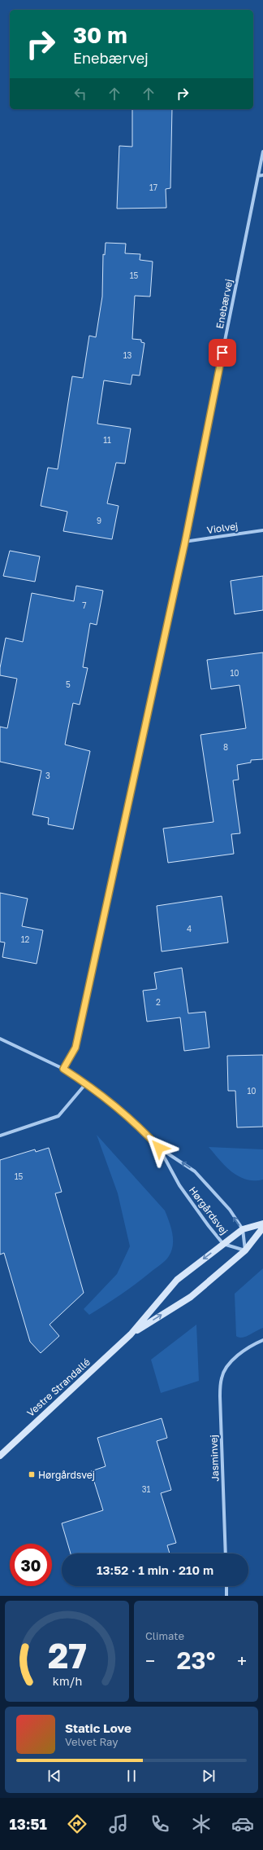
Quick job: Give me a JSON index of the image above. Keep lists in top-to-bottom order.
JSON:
{
  "streets": {
    "street": [
      "Enebærvej",
      "Violvej",
      "Hørgårdsvej",
      "Vestre Strandallé",
      "Jasminvej"
    ]
  },
  "crossings": [
    ["Enebærvej", "Violvej"],
    ["Enebærvej", "Hørgårdsvej"],
    ["Hørgårdsvej", "Vestre Strandallé"]
  ],
  "places": {
    "transit": ["Hørgårdsvej"]
  },
  "house_numbers": [
    "17",
    "15",
    "13",
    "11",
    "9",
    "7",
    "10",
    "5",
    "8",
    "3",
    "4",
    "12",
    "2",
    "10",
    "15",
    "31"
  ],
  "page": {
    "turn": ["30 m", "Enebærvej"],
    "limit": "30",
    "trip": "13:52 · 1 min · 210 m",
    "tile": "Climate",
    "heat": ["−", "23°", "+"],
    "song": ["Static Love", "Velvet Ray"],
    "tabs": "13:51",
    "gauge": ["27", "km/h"]
  }
}
